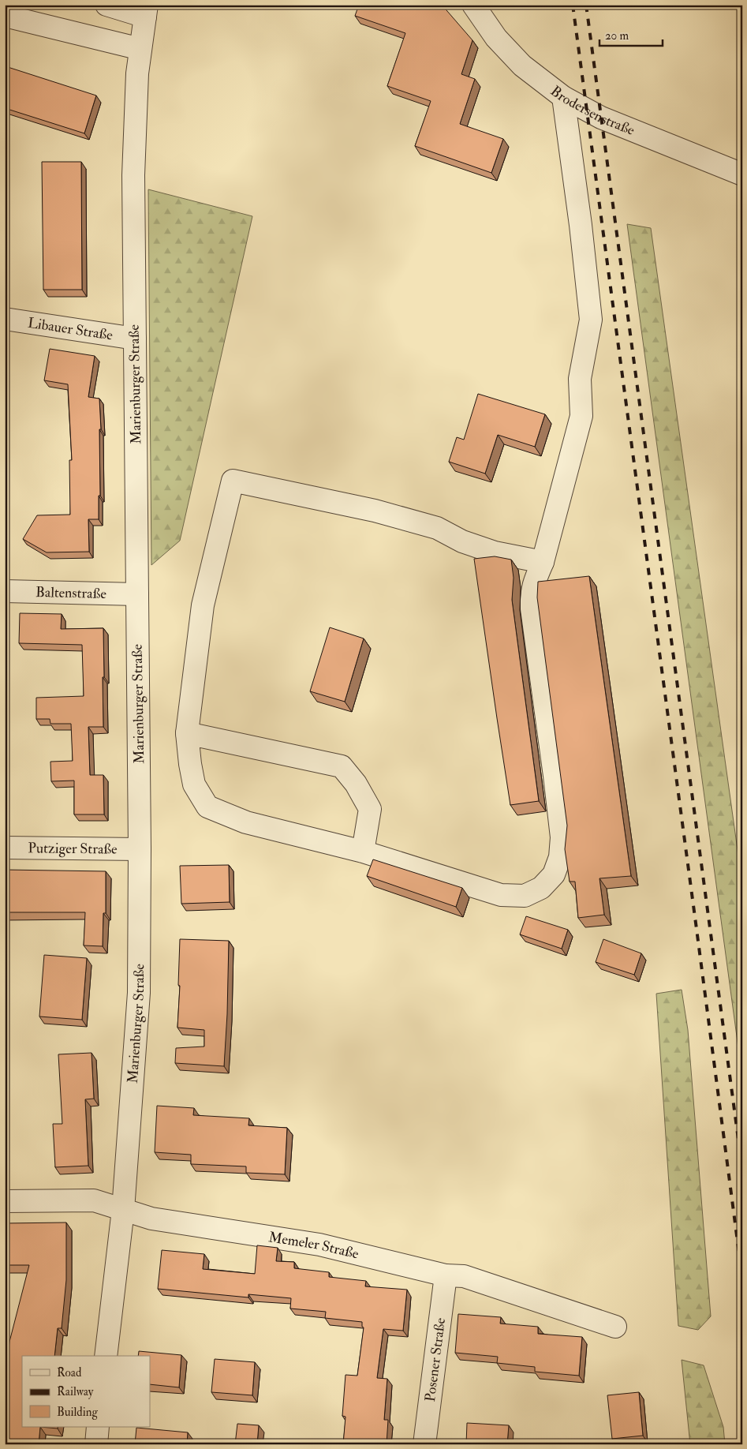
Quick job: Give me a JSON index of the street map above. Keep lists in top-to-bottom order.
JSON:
{
  "streets": {
    "street": [
      "Brodersenstraße",
      "Libauer Straße",
      "Marienburger Straße",
      "Baltenstraße",
      "Putziger Straße",
      "Memeler Straße",
      "Posener Straße"
    ]
  },
  "crossings": [
    ["Libauer Straße", "Marienburger Straße"],
    ["Marienburger Straße", "Baltenstraße"],
    ["Marienburger Straße", "Putziger Straße"],
    ["Marienburger Straße", "Memeler Straße"],
    ["Memeler Straße", "Posener Straße"]
  ],
  "legend": ["Road", "Railway", "Building"],
  "scale_bar": "20 m"
}
